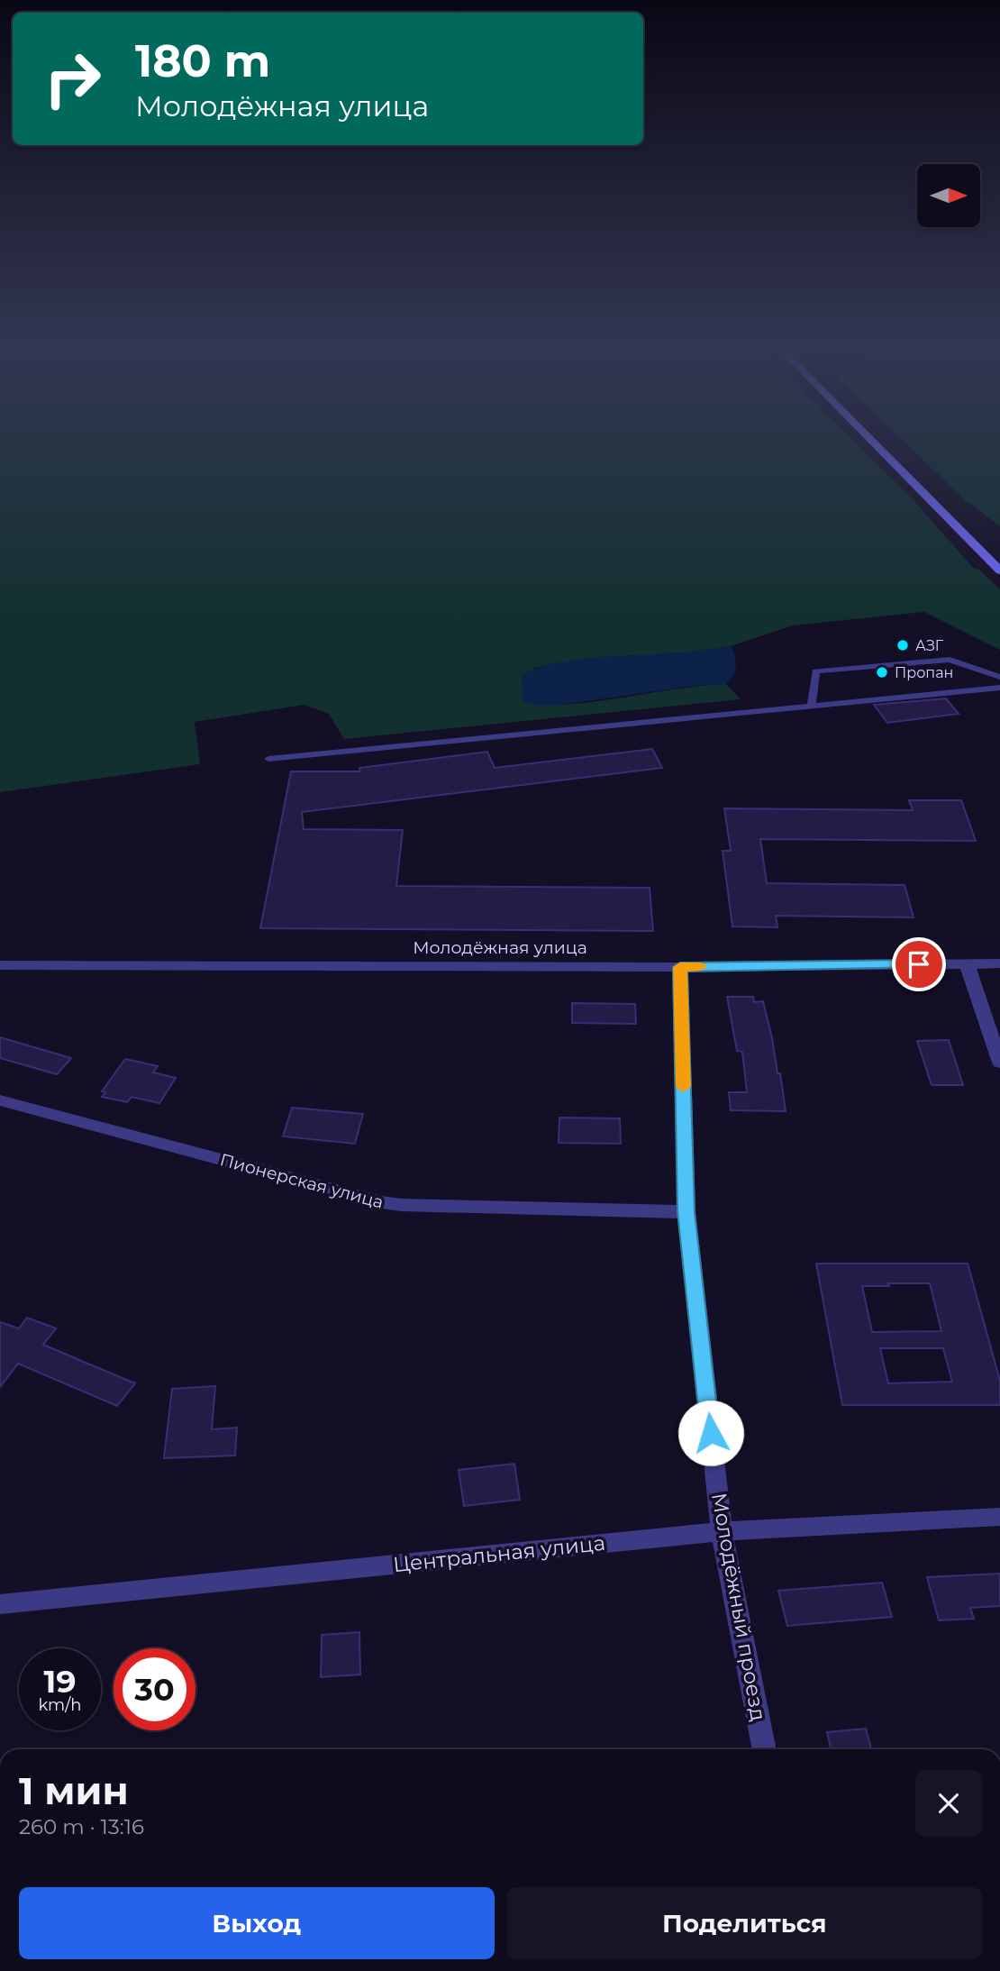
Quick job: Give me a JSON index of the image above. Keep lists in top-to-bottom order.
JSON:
{
  "streets": {
    "street": [
      "Молодёжная улица",
      "Пионерская улица",
      "Центральная улица",
      "Молодёжный проезд"
    ]
  },
  "crossings": [
    ["Молодёжная улица", "Молодёжный проезд"],
    ["Пионерская улица", "Молодёжный проезд"],
    ["Центральная улица", "Молодёжный проезд"]
  ],
  "places": ["АЗГ", "Пропан"],
  "north": "right",
  "page": {
    "turn": ["180 m", "Молодёжная улица"],
    "speed": "19 km/h",
    "limit": "30",
    "heading": ["1 мин", "260 m · 13:16"],
    "buttons": ["Выход", "Поделиться"]
  }
}
